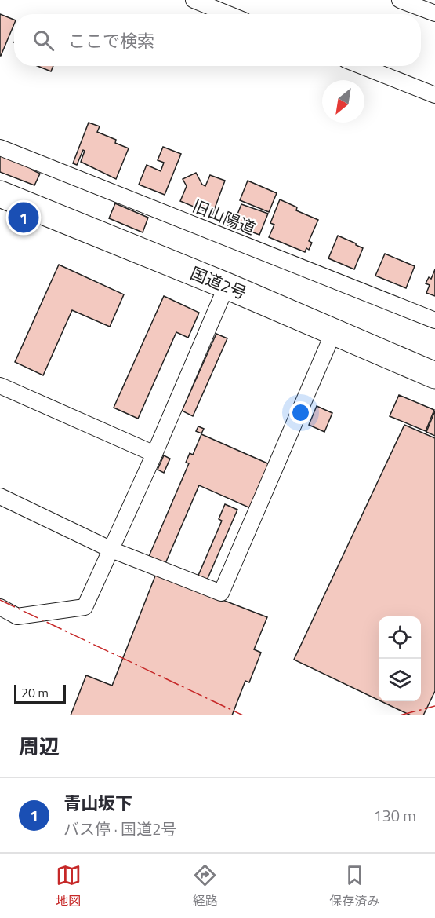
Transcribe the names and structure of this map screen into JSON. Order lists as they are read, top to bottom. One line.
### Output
{"streets":{"highway":["国道2号"],"street":["旧山陽道"]},"scale_bar":"20 m","north":"bottom left","page":{"search":"ここで検索","pins":"1","scale":"20 m","heading":"周辺","list":[{"mark":"1","name":"青山坂下","note":"バス停 · 国道2号","value":"130 m"}],"nav":["地図","経路","保存済み"]}}
